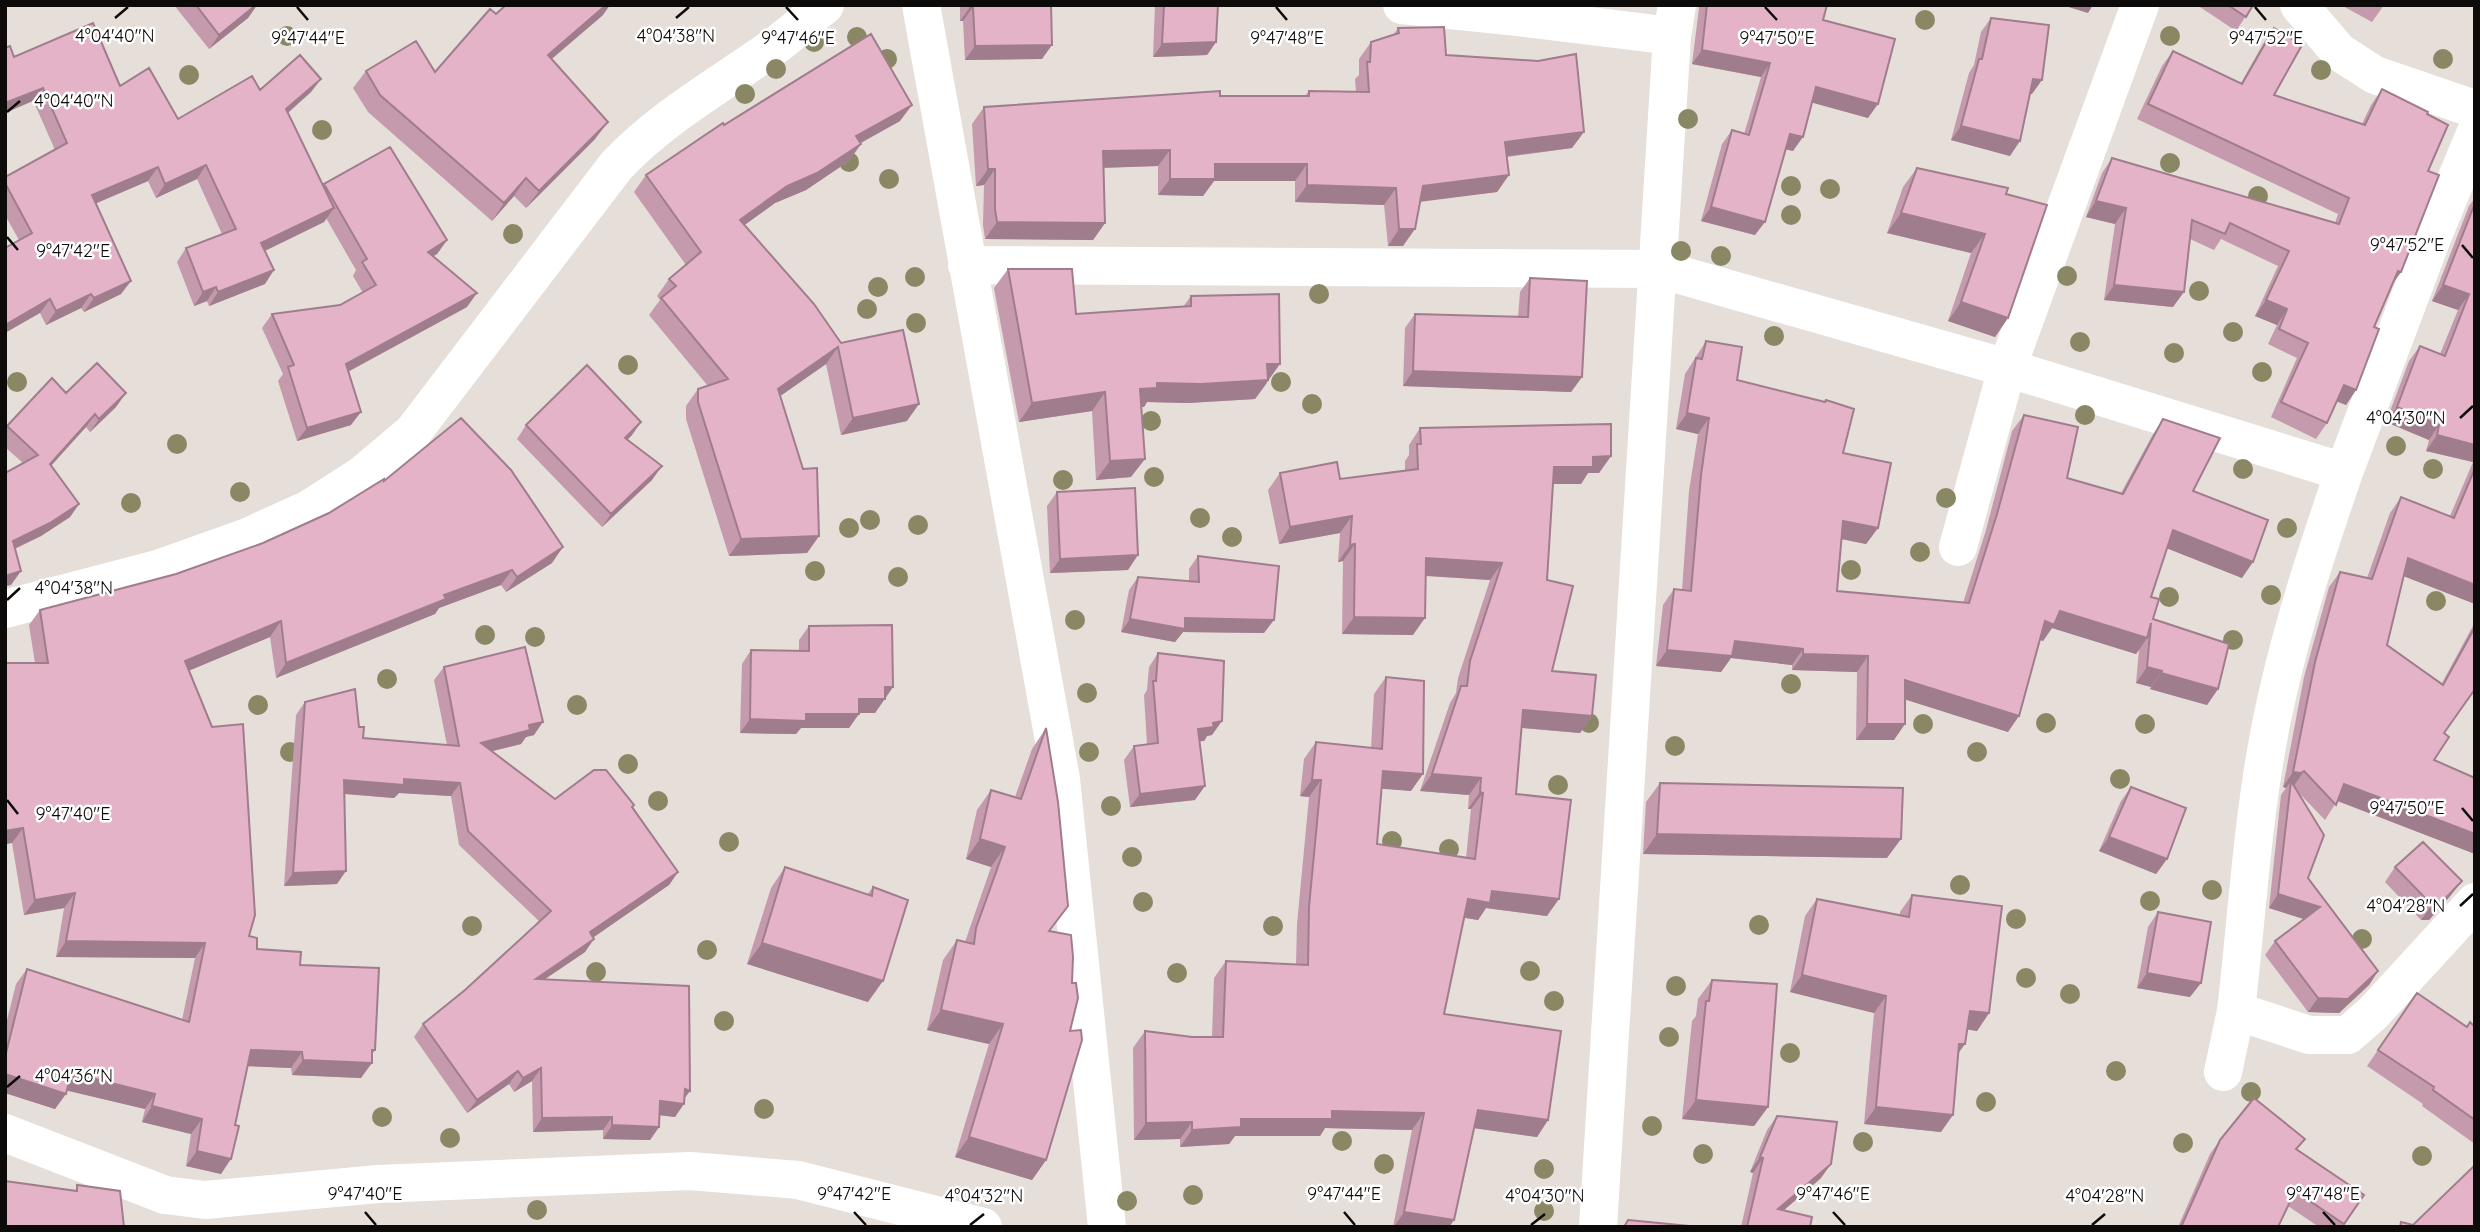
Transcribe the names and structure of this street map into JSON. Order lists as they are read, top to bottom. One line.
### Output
{"coordinates":["4°04'40\"N","4°04'38\"N","9°47'44\"E","9°47'46\"E","9°47'48\"E","9°47'50\"E","9°47'52\"E","9°47'42\"E","4°04'30\"N","9°47'40\"E","4°04'28\"N","4°04'36\"N","4°04'32\"N"]}
